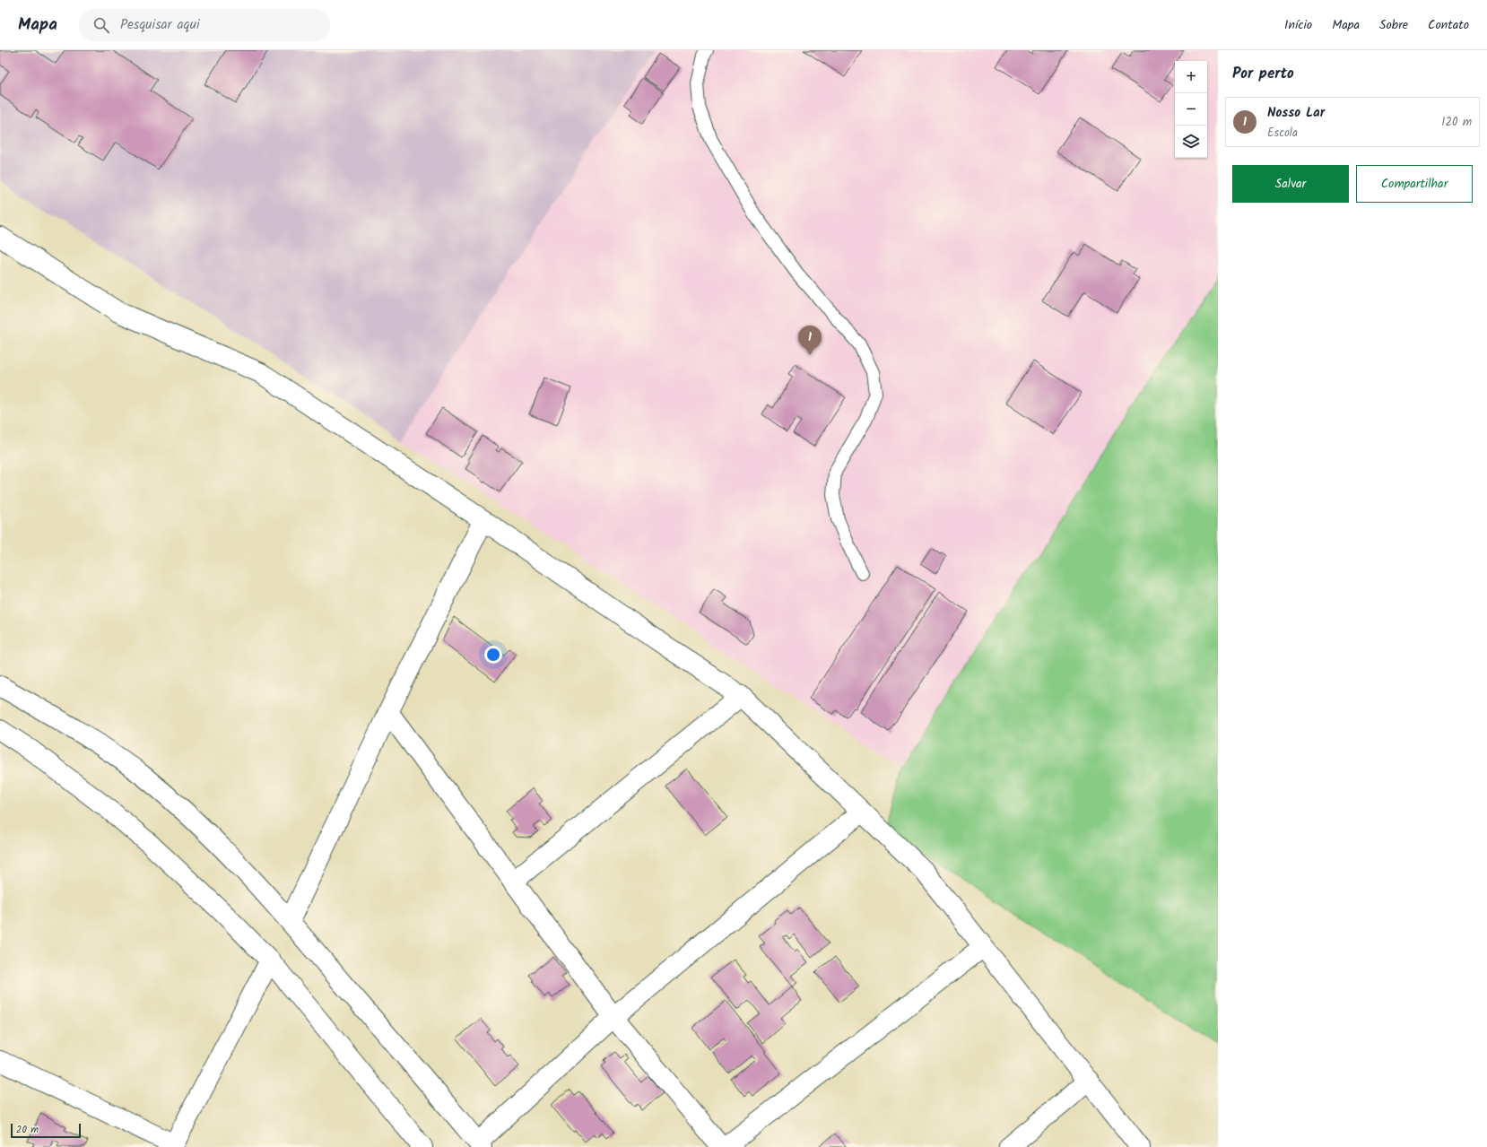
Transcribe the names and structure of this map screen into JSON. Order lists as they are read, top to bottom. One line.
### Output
{"scale_bar":"20 m","page":{"header":"Mapa","search":"Pesquisar aqui","nav":["Início","Mapa","Sobre","Contato"],"heading":"Por perto","map_buttons":["+","−"],"list":[{"mark":"1","name":"Nosso Lar","note":"Escola","value":"120 m"}],"buttons":["Salvar","Compartilhar"],"pins":"1","scale":"20 m"}}
